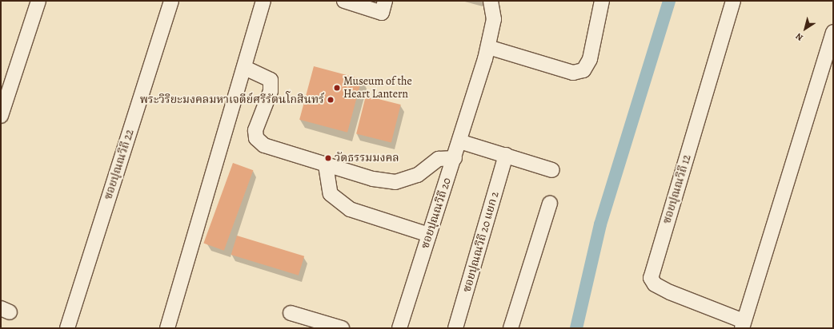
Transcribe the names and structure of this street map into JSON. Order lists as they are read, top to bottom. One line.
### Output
{"streets":{"street":["ซอยปุณณวิถี 22","ซอยปุณณวิถี 12","ซอยปุณณวิถี 20","ซอยปุณณวิถี 20 แยก 2"]},"places":["Museum of the Heart Lantern","พระวิริยะมงคลมหาเจดีย์ศรีรัตนโกสินทร์","วัดธรรมมงคล"],"north":"bottom left"}
